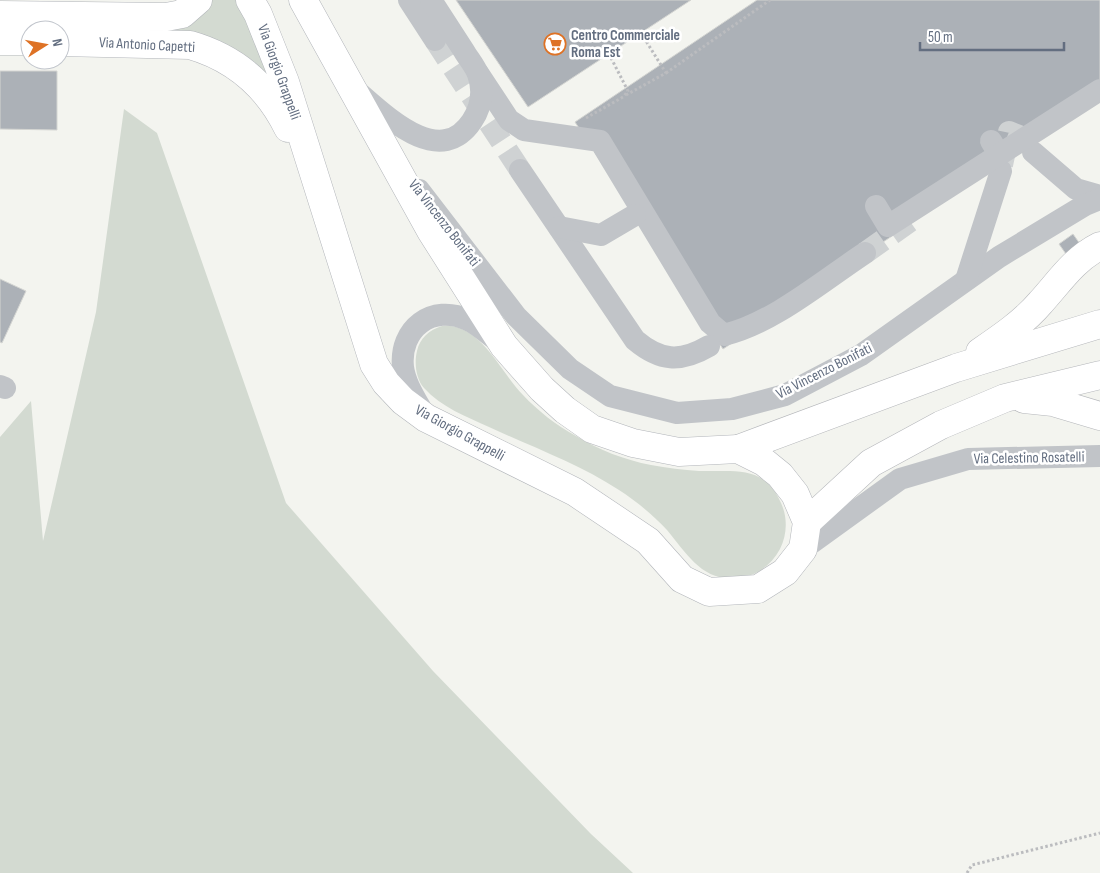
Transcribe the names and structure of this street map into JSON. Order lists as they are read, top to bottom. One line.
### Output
{"streets":{"main road":["Via Antonio Capetti","Via Giorgio Grappelli"],"street":["Via Vincenzo Bonifati","Via Celestino Rosatelli"]},"crossings":[["Via Antonio Capetti","Via Giorgio Grappelli"],["Via Giorgio Grappelli","Via Celestino Rosatelli"]],"places":{"supermarket":["Centro Commerciale Roma Est"]},"scale_bar":"50 m","north":"right"}
